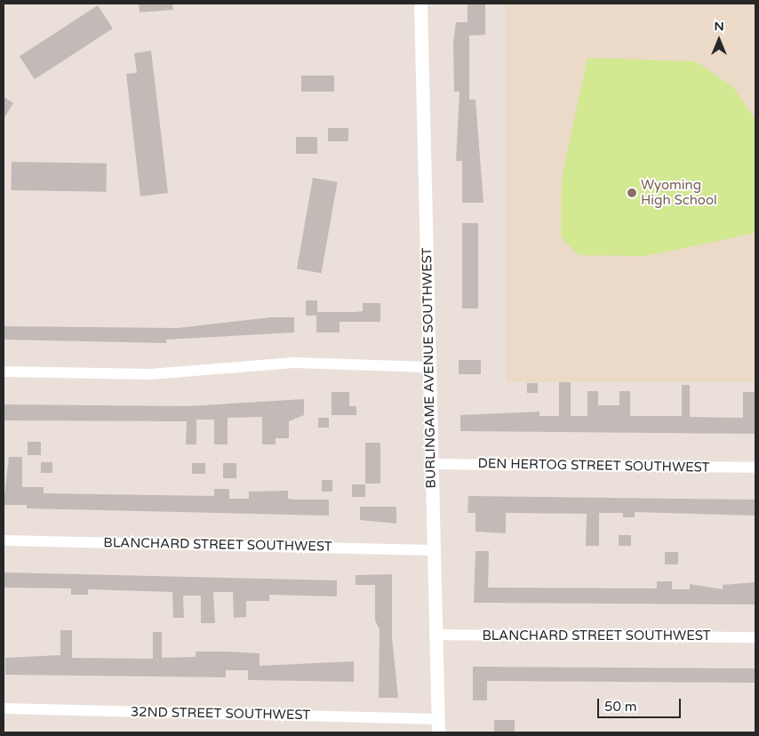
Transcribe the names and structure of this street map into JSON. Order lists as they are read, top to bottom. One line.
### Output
{"streets":{"street":["BURLINGAME AVENUE SOUTHWEST","DEN HERTOG STREET SOUTHWEST","BLANCHARD STREET SOUTHWEST","32ND STREET SOUTHWEST"]},"crossings":[["BURLINGAME AVENUE SOUTHWEST","DEN HERTOG STREET SOUTHWEST"],["BURLINGAME AVENUE SOUTHWEST","BLANCHARD STREET SOUTHWEST"],["BURLINGAME AVENUE SOUTHWEST","32ND STREET SOUTHWEST"]],"places":["Wyoming High School"],"scale_bar":"50 m","north":"top"}
